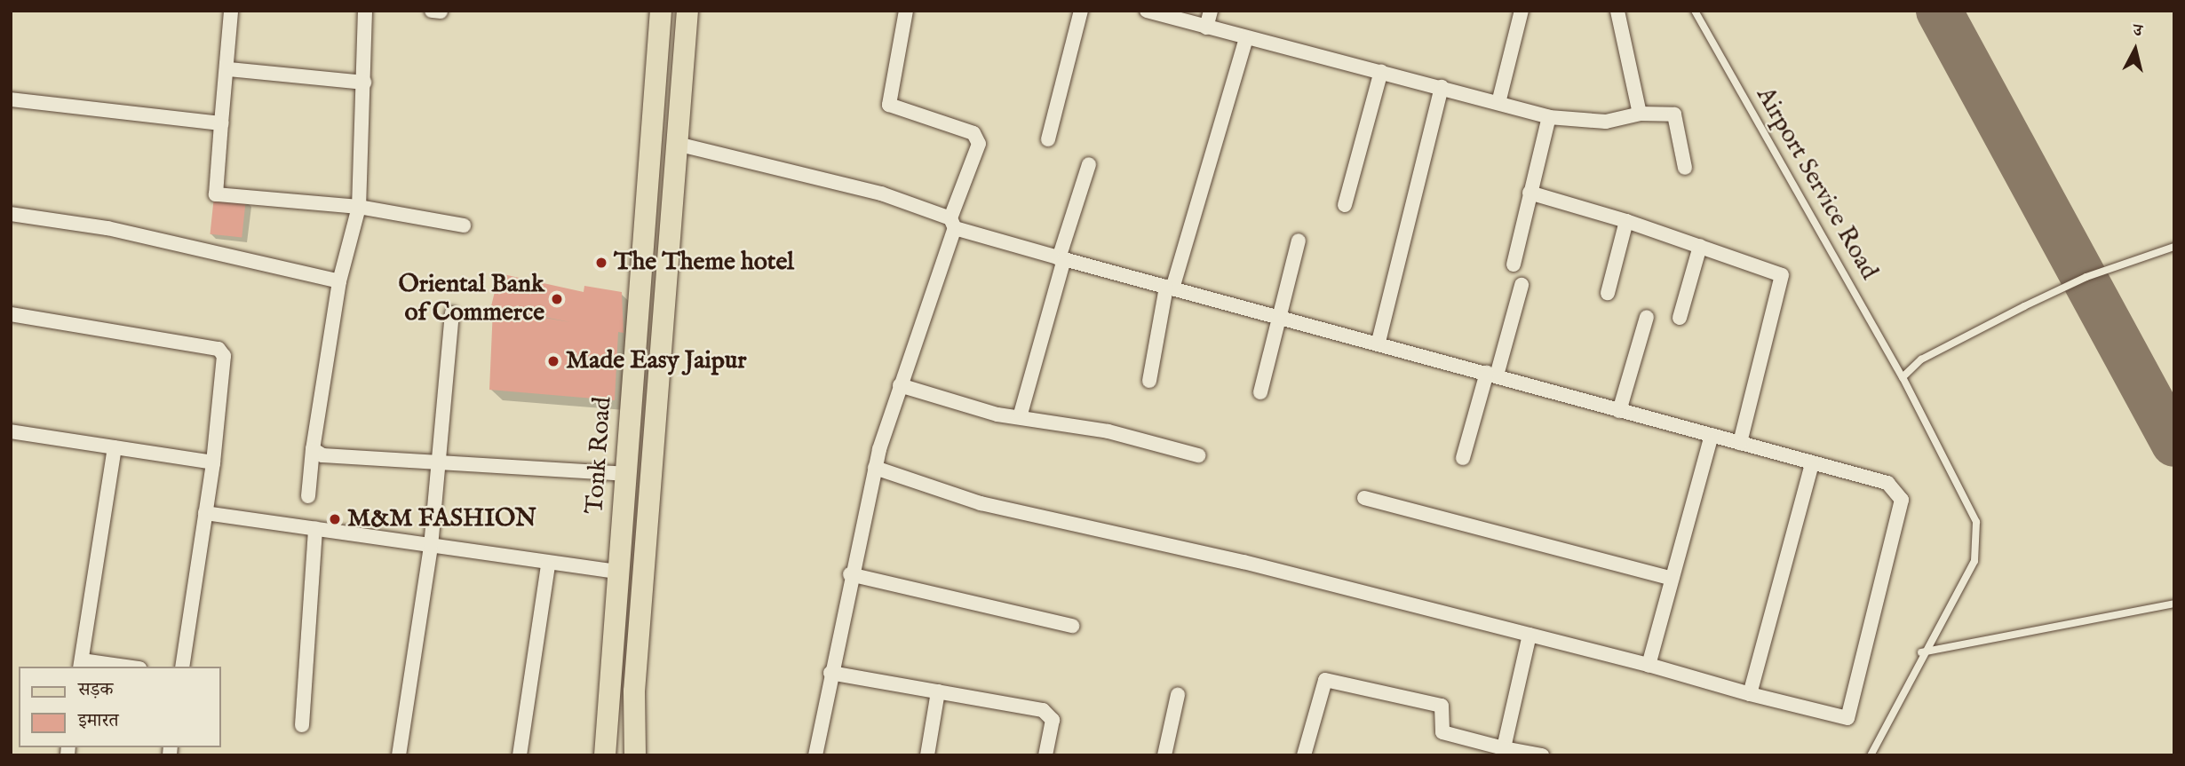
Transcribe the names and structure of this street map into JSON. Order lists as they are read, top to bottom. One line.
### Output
{"streets":{"main road":["Tonk Road"],"lane":["Airport Service Road"]},"places":["The Theme hotel","Oriental Bank of Commerce","Made Easy Jaipur","M&M FASHION"],"legend":["सड़क","इमारत"],"north":"top"}
